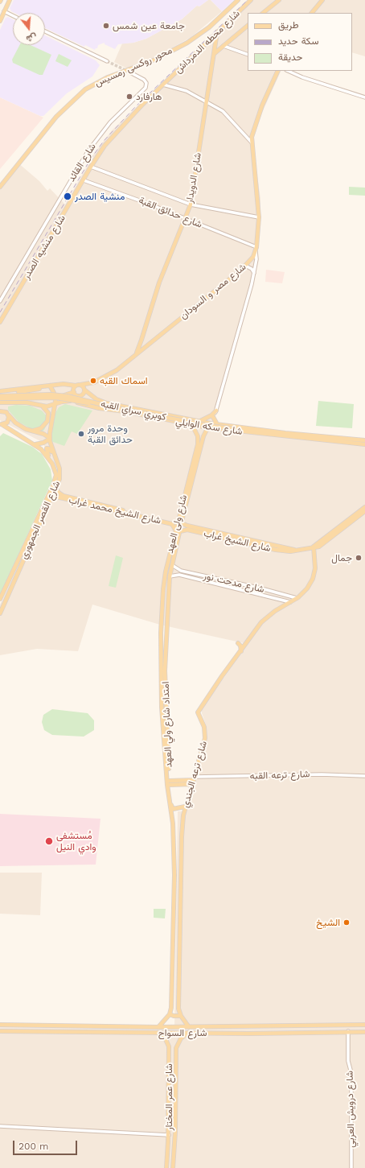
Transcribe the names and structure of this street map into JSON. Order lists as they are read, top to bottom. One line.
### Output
{"streets":{"main road":["شارع محطه الدمرداش","محور روكسى رمسيس","شارع الدويدار","شارع منشيه الصدر","شارع مصر و السودان","كوبري سراي القبه","شارع سكه الوايلي","شارع الشيخ محمد غراب","شارع القصر الجمهوري","شارع ولى العهد","شارع الشيخ غراب","امتداد شارع ولي العهد","شارع ترعه الجندي","شارع ترعه القبه","شارع السواح","شارع عمر المختار"],"street":["شارع القائد","شارع حدائق القبة","شارع مدحت نور","شارع درويش العربي"]},"crossings":[["شارع محطه الدمرداش","شارع الدويدار"],["شارع محطه الدمرداش","شارع منشيه الصدر"],["شارع الدويدار","شارع حدائق القبة"],["شارع الدويدار","شارع مصر و السودان"],["شارع حدائق القبة","شارع منشيه الصدر"],["شارع حدائق القبة","شارع مصر و السودان"],["شارع مصر و السودان","شارع سكه الوايلي"],["كوبري سراي القبه","شارع سكه الوايلي"],["شارع سكه الوايلي","شارع القصر الجمهوري"],["شارع سكه الوايلي","شارع ولى العهد"],["شارع الشيخ محمد غراب","شارع القصر الجمهوري"],["شارع الشيخ محمد غراب","شارع ولى العهد"],["شارع الشيخ محمد غراب","شارع الشيخ غراب"],["شارع ولى العهد","شارع الشيخ غراب"],["شارع ولى العهد","شارع مدحت نور"],["شارع ولى العهد","امتداد شارع ولي العهد"],["شارع الشيخ غراب","شارع ترعه الجندي"],["شارع مدحت نور","شارع ترعه الجندي"],["امتداد شارع ولي العهد","شارع ترعه الجندي"],["امتداد شارع ولي العهد","شارع ترعه القبه"],["شارع ترعه الجندي","شارع ترعه القبه"],["شارع ترعه الجندي","شارع السواح"],["شارع السواح","شارع درويش العربي"]],"places":["جامعة عين شمس","هارفارد","منشية الصدر","اسماك القبه","وحدة مرور حدائق القبة","جمال","مُستشفى وادي النيل","الشيخ"],"legend":["طريق","سكة حديد","حديقة"],"scale_bar":"200 m","north":"bottom"}
